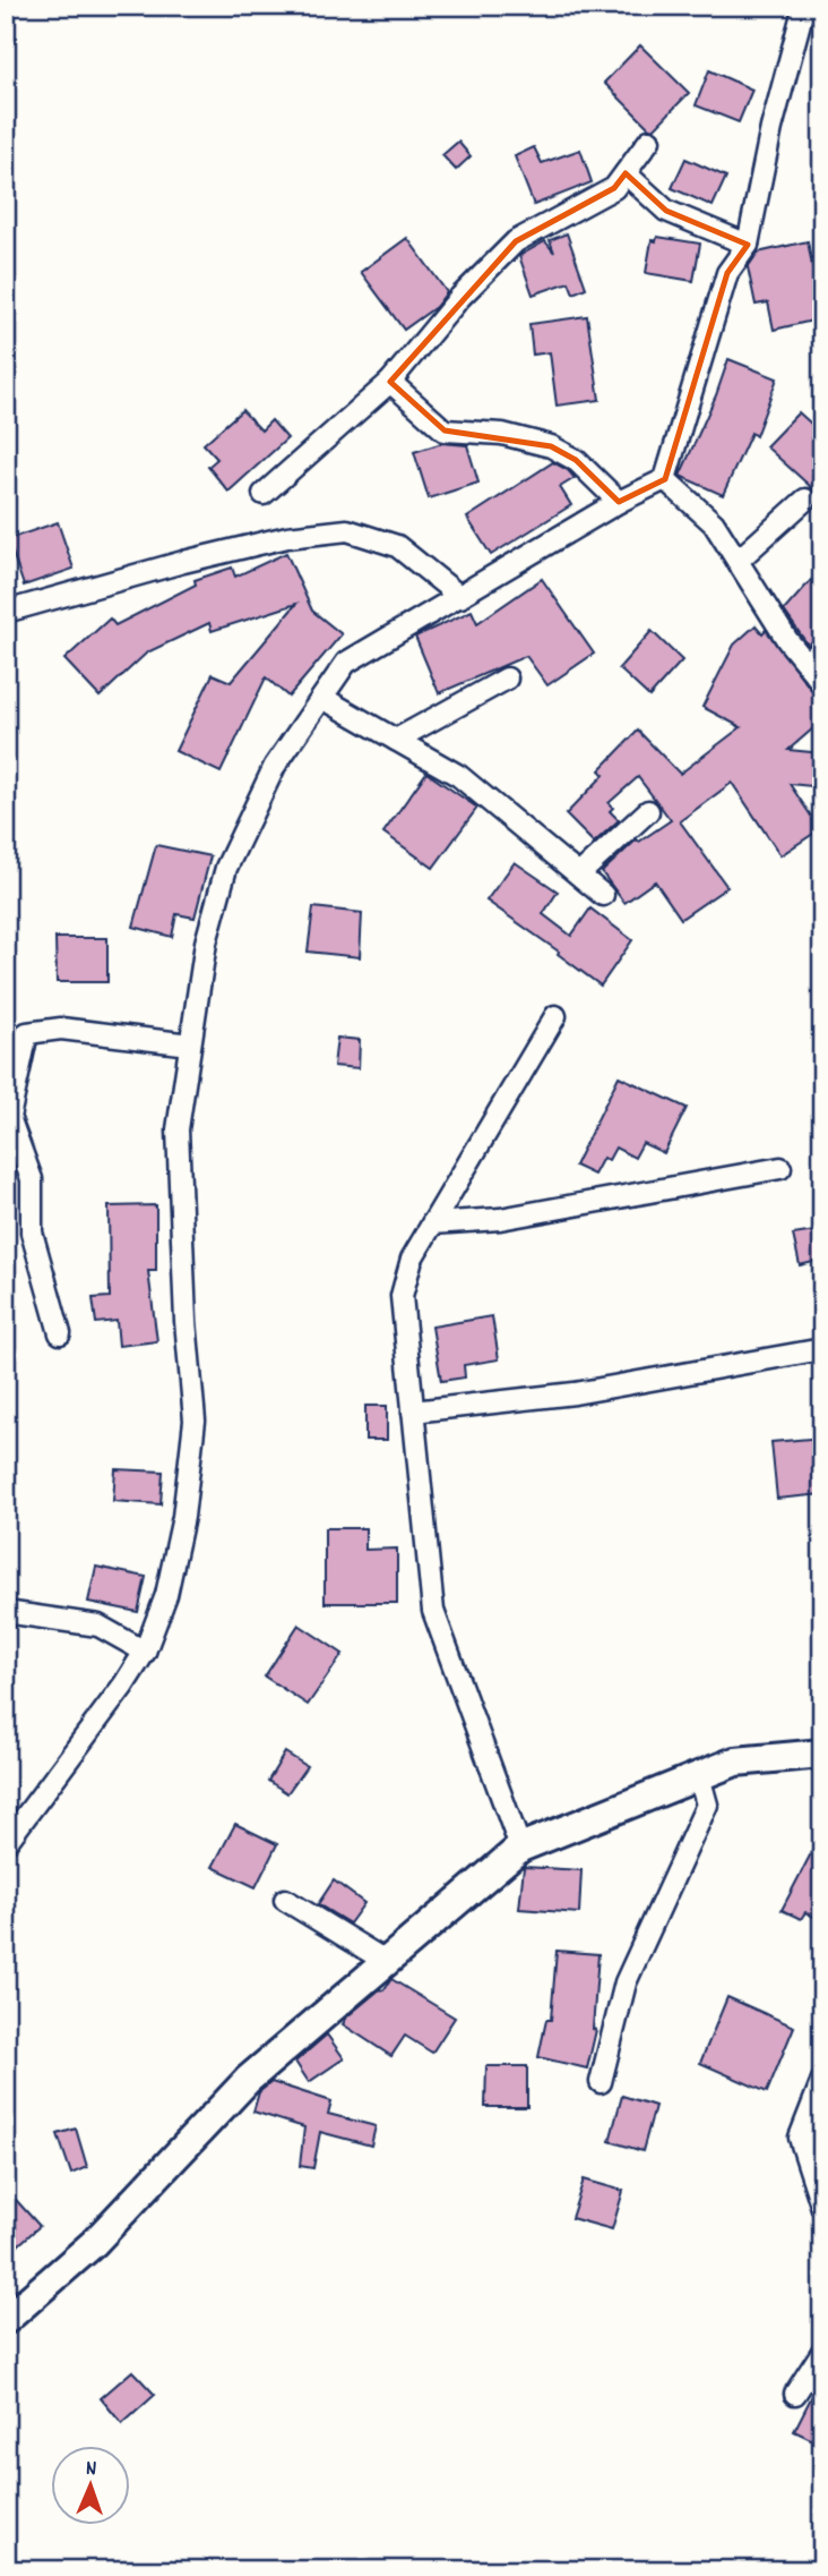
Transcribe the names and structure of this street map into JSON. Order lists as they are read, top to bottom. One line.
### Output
{"north":"top"}
